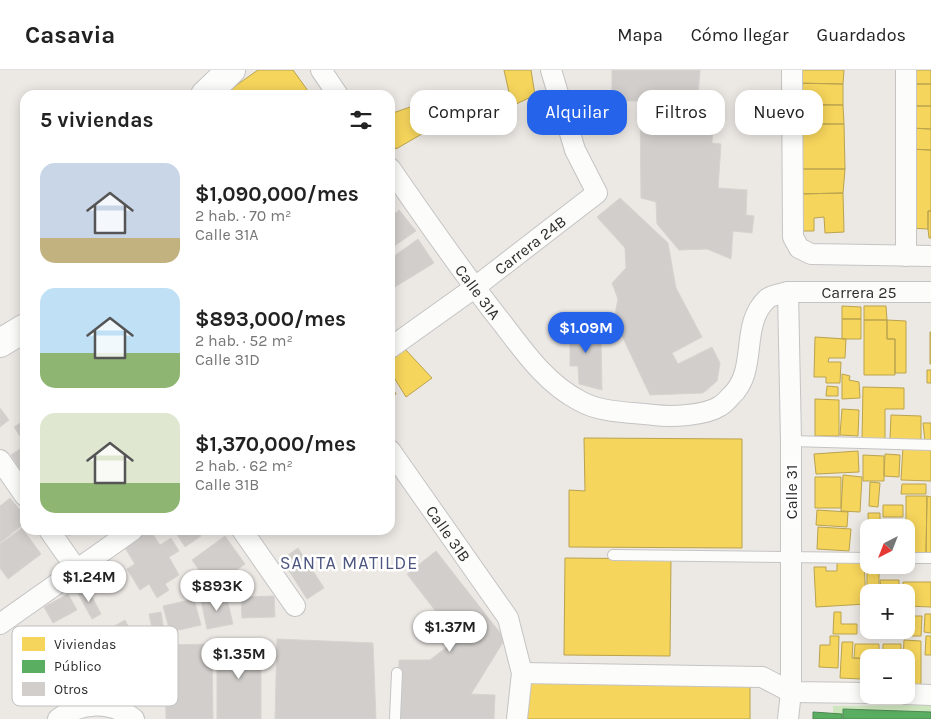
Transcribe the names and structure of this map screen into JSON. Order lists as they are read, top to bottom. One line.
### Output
{"streets":{"street":["Carrera 24B","Calle 31A","Carrera 25","Calle 31","Calle 31B"]},"crossings":[["Carrera 24B","Calle 31A"],["Calle 31A","Carrera 25"],["Calle 31A","Calle 31"],["Carrera 25","Calle 31"]],"districts":["SANTA MATILDE"],"legend":["Viviendas","Público","Otros"],"north":"bottom left","page":{"header":"Casavia","nav":["Mapa","Cómo llegar","Guardados"],"chip":["Comprar","Alquilar","Filtros","Nuevo"],"heading":"5 viviendas","list":[{"name":"$1,090,000/mes","note":"2 hab. · 70 m² · Calle 31A"},{"name":"$893,000/mes","note":"2 hab. · 52 m² · Calle 31D"},{"name":"$1,370,000/mes","note":"2 hab. · 62 m² · Calle 31B"}],"price":["$1.09M","$1.24M","$893K","$1.37M","$1.35M"],"map_buttons":["+","−"]}}
